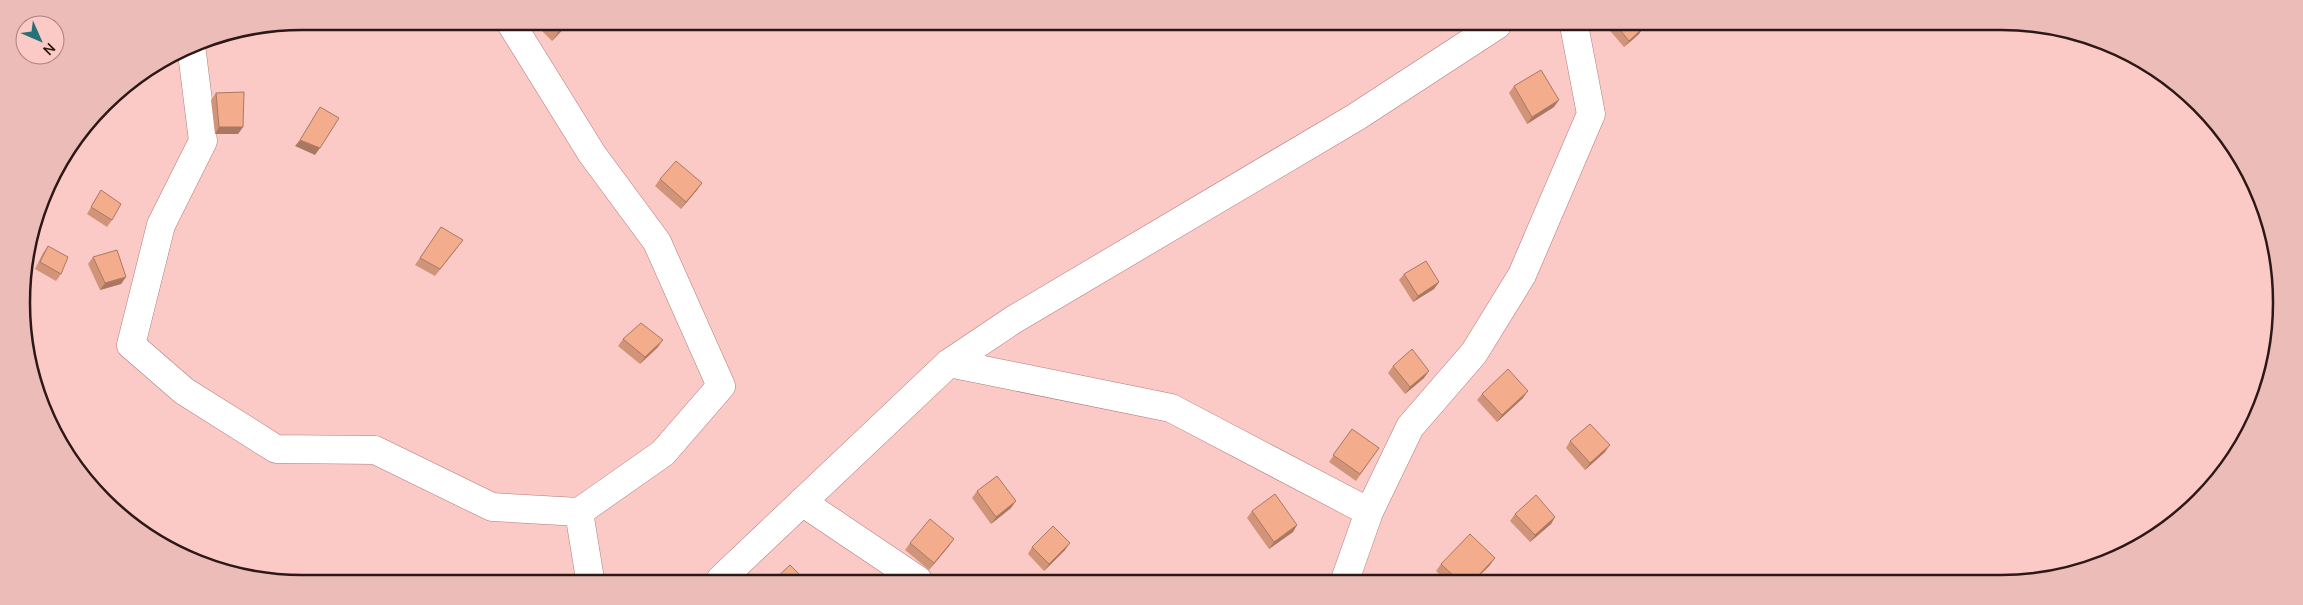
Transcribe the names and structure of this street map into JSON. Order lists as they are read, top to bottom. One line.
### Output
{"north":"bottom right"}
